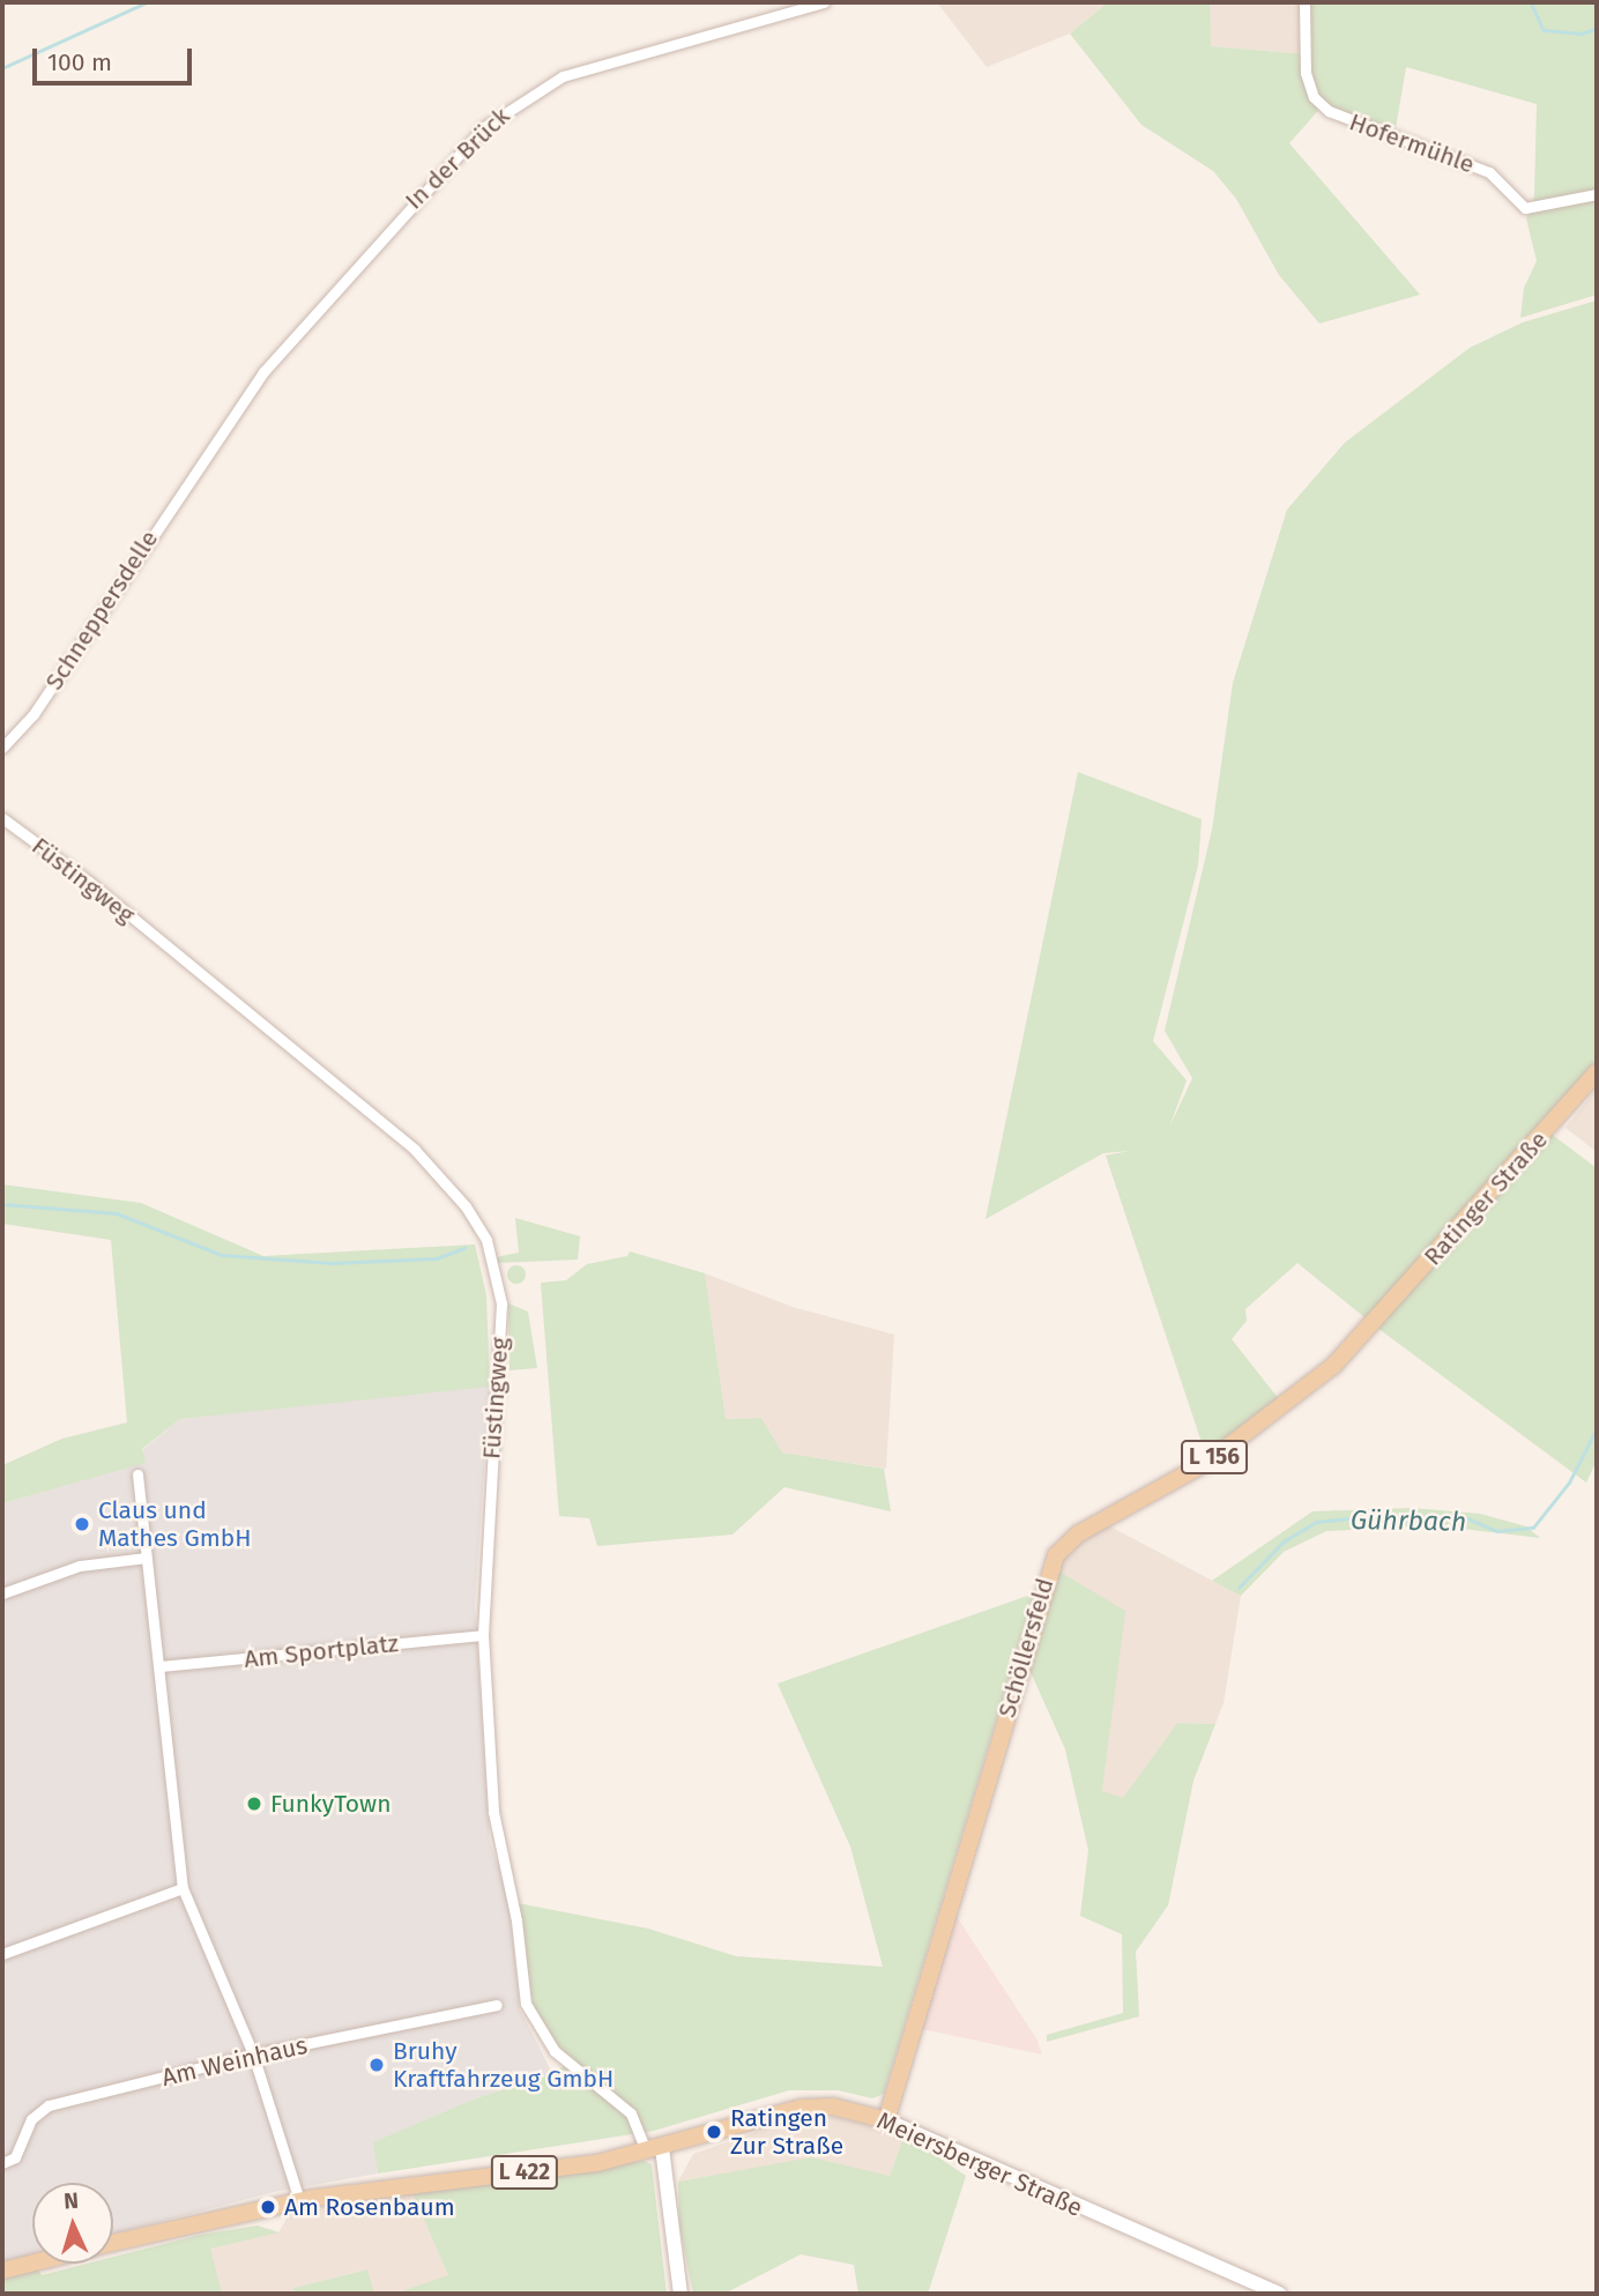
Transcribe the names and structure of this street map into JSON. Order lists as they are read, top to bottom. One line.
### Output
{"streets":{"main road":["Ratinger Straße","L 156","Schöllersfeld","Meiersberger Straße","L 422"],"street":["Hofermühle","In der Brück","Schneppersdelle","Füstingweg","Am Sportplatz","Am Weinhaus"]},"crossings":[["In der Brück","Schneppersdelle"],["Füstingweg","Am Sportplatz"],["Füstingweg","Meiersberger Straße"],["Ratinger Straße","Schöllersfeld"],["Schöllersfeld","Meiersberger Straße"]],"water":["Gührbach"],"places":["Claus und Mathes GmbH","FunkyTown","Bruhy Kraftfahrzeug GmbH","Ratingen Zur Straße","Am Rosenbaum"],"scale_bar":"100 m","north":"top"}
